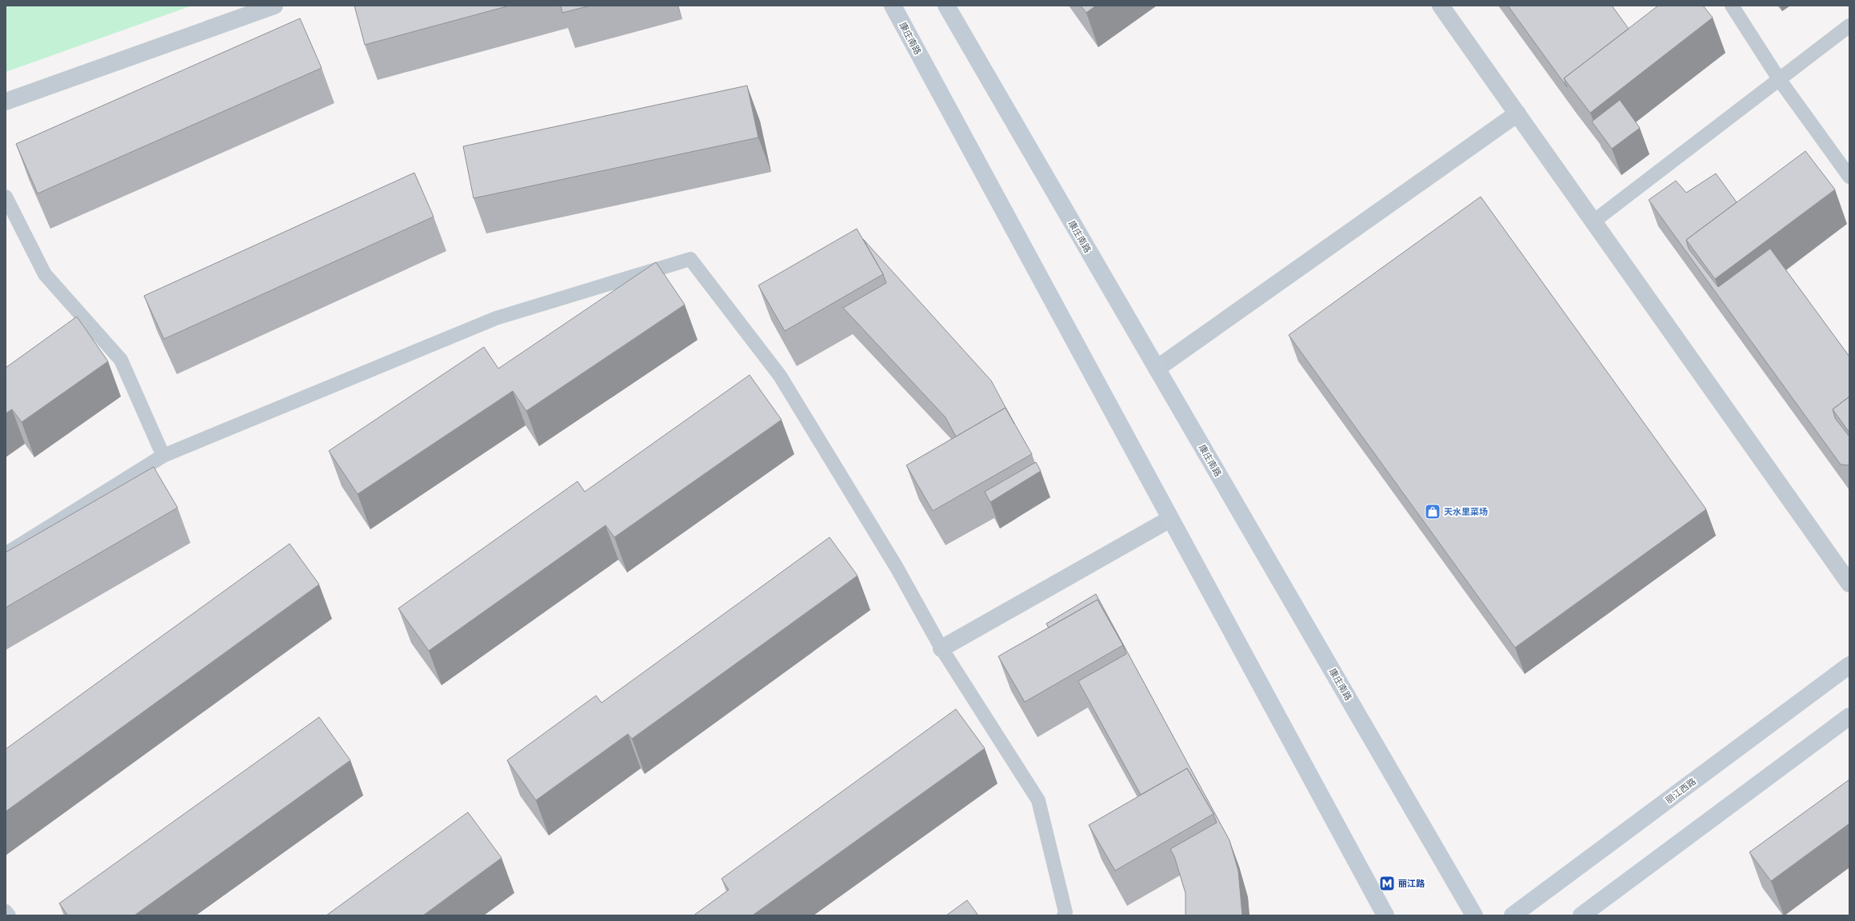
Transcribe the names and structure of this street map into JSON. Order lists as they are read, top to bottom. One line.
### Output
{"streets":{"main road":["康庄南路","丽江西路"]},"places":{"shop":["天水里菜场"],"metro station":["丽江路"]}}
